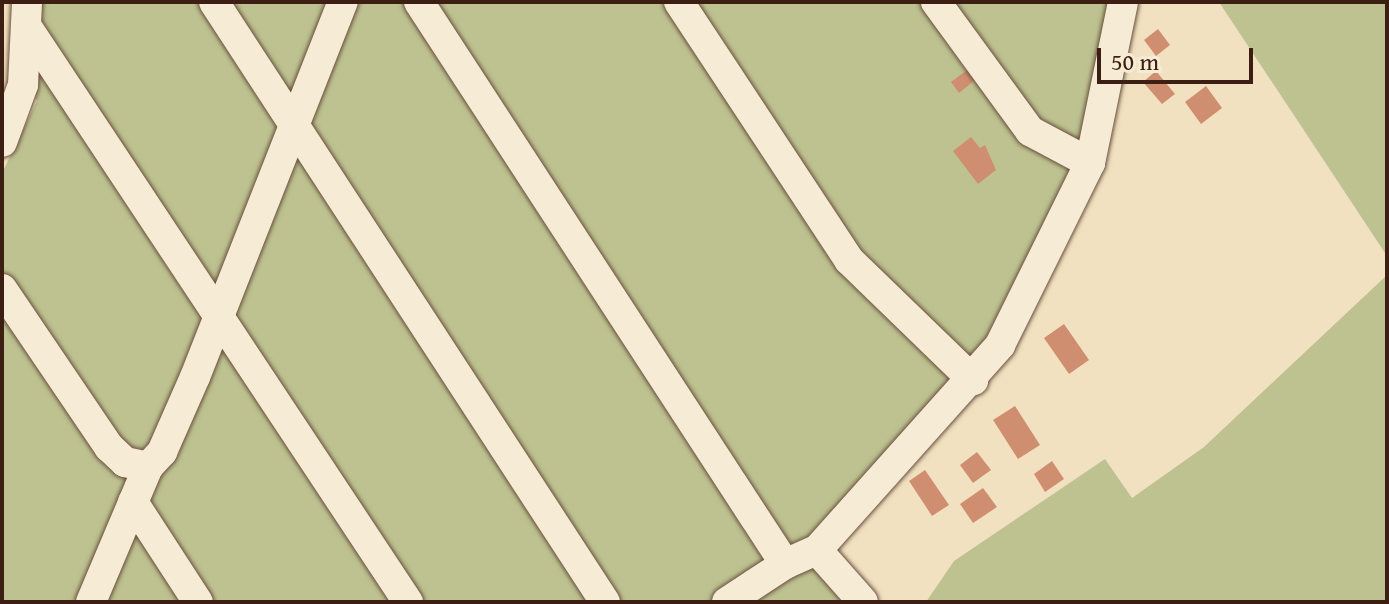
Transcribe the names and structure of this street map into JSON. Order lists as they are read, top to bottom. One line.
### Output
{"scale_bar":"50 m"}
